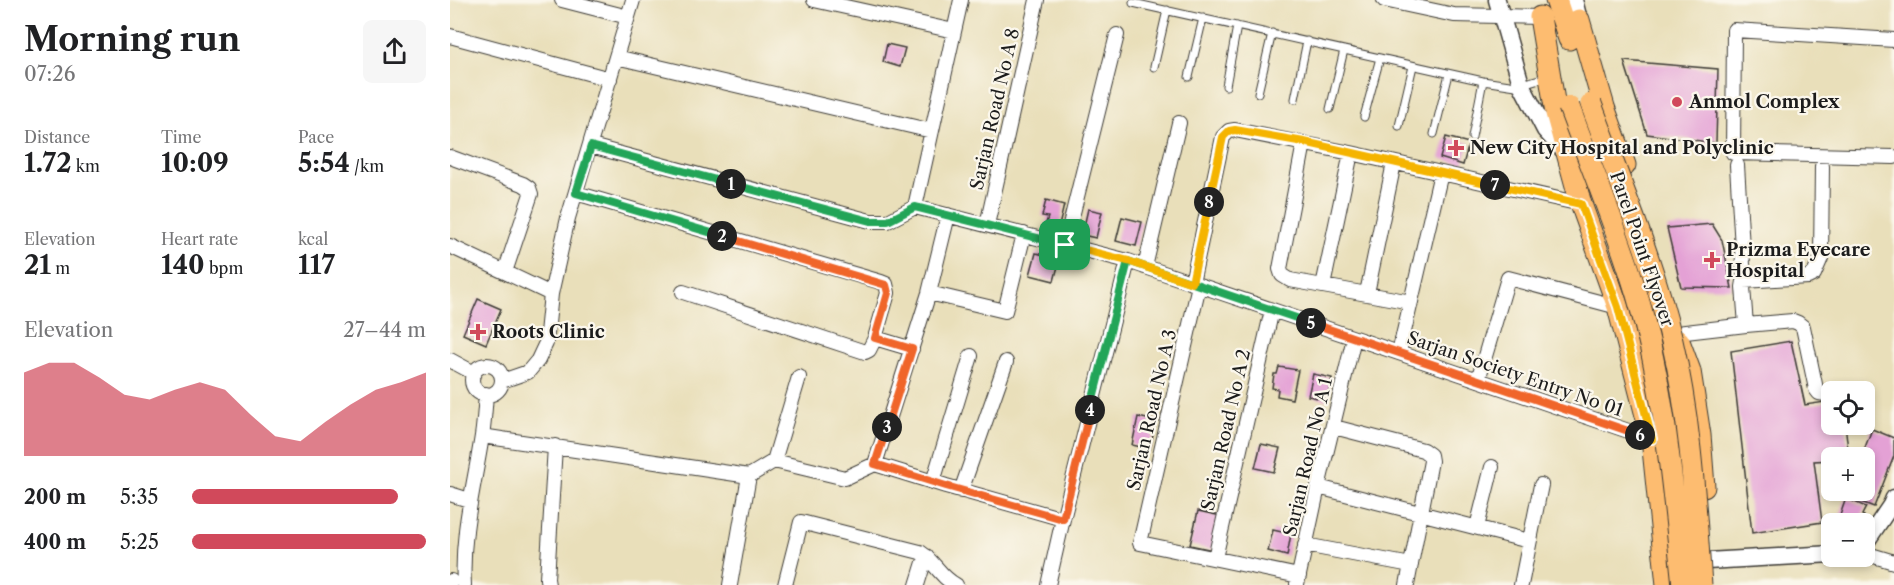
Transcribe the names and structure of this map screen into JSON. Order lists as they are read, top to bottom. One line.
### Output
{"streets":{"main road":["Parel Point Flyover"],"street":["Sarjan Road No A 8","Sarjan Society Entry No 01","Sarjan Road No A 3","Sarjan Road No A 2","Sarjan Road No A 1"]},"crossings":[["Sarjan Road No A 8","Sarjan Society Entry No 01"],["Sarjan Society Entry No 01","Sarjan Road No A 3"],["Sarjan Society Entry No 01","Sarjan Road No A 2"],["Sarjan Society Entry No 01","Sarjan Road No A 1"],["Sarjan Road No A 3","Sarjan Road No A 2"]],"places":{"other":["Anmol Complex"],"health":["New City Hospital and Polyclinic","Prizma Eyecare Hospital","Roots Clinic"]},"page":{"heading":["Morning run","07:26"],"stats":[["Distance","1.72 km"],["Time","10:09"],["Pace","5:54 /km"],["Elevation","21 m"],["Heart rate","140 bpm"],["kcal","117"]],"pins":["1","7","8","2","5","4","3","6"],"chart":["Elevation","27–44 m"],"map_buttons":["+","−"],"list":[{"name":"200 m","note":"5:35"},{"name":"400 m","note":"5:25"}]}}
